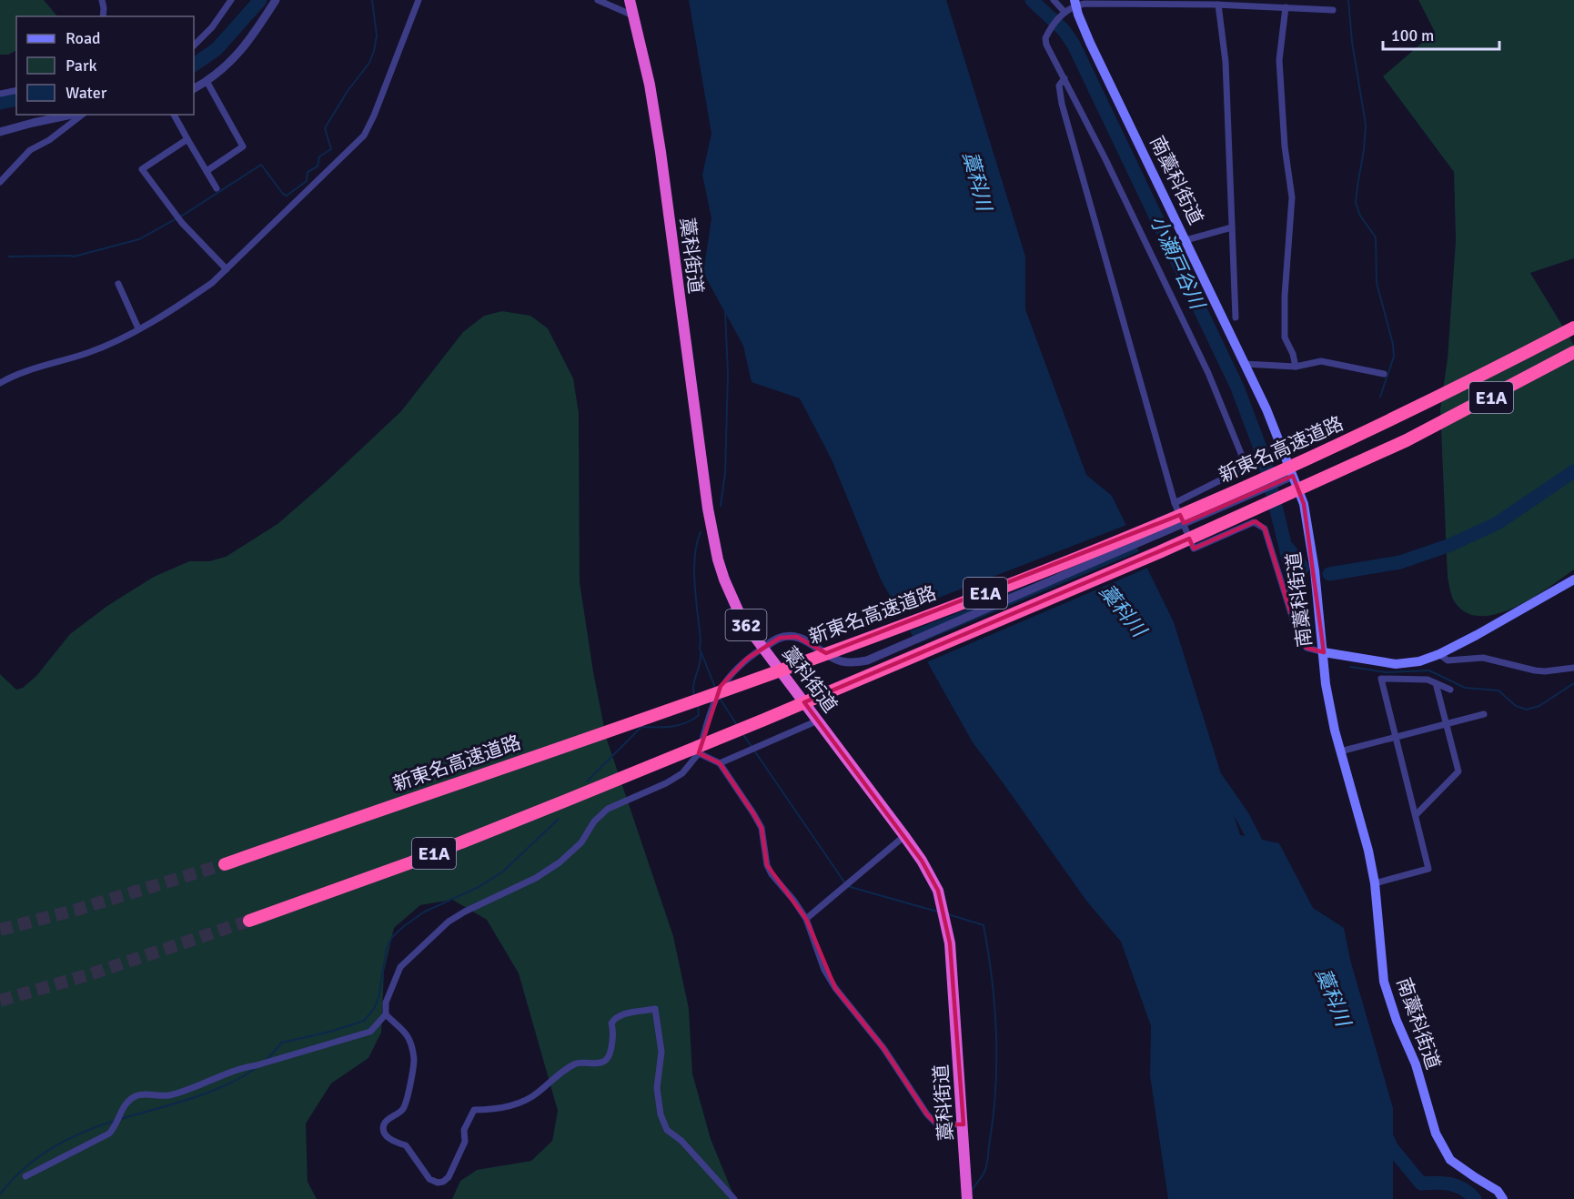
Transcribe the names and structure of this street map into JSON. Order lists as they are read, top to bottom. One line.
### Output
{"streets":{"highway":["藁科街道","E1A","新東名高速道路","362"],"main road":["南藁科街道"]},"water":["藁科川","小瀬戸谷川"],"legend":["Road","Park","Water"],"scale_bar":"100 m"}
